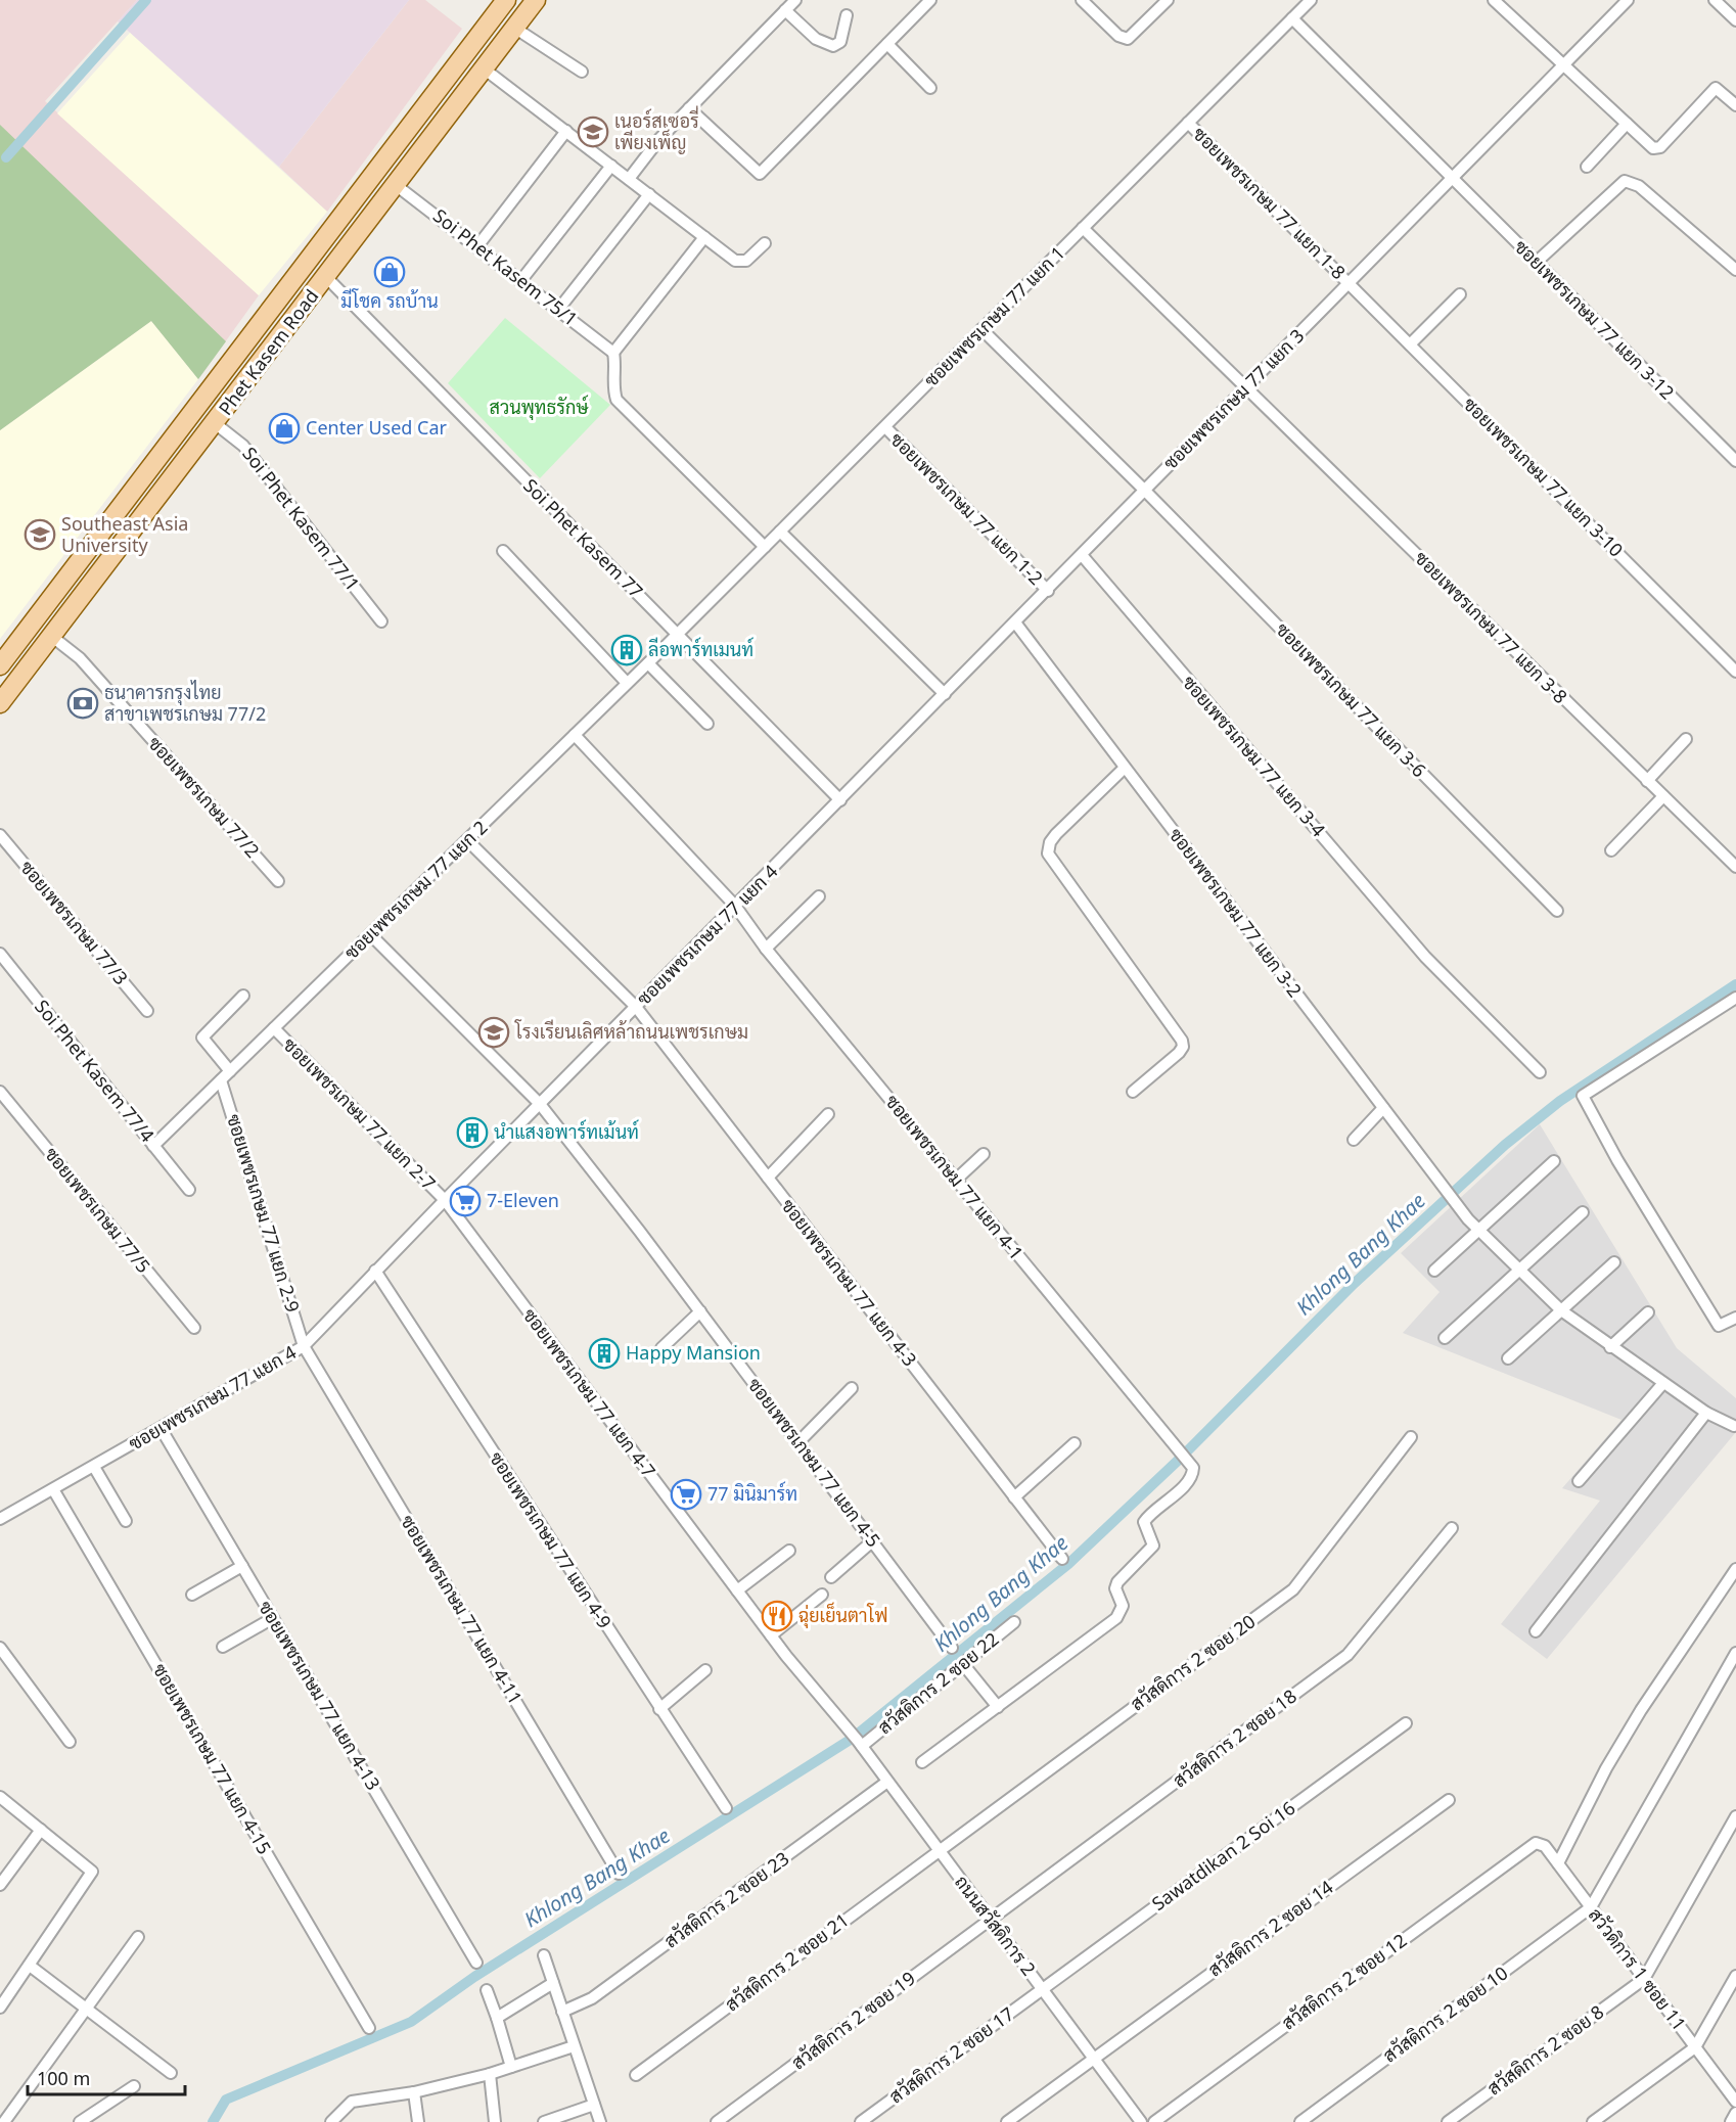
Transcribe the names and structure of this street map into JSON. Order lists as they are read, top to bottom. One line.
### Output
{"streets":{"main road":["Phet Kasem Road"],"street":["ซอยเพชรเกษม 77 แยก 1-8","Soi Phet Kasem 75/1","ซอยเพชรเกษม 77 แยก 1","ซอยเพชรเกษม 77 แยก 3-12","ซอยเพชรเกษม 77 แยก 3","ซอยเพชรเกษม 77 แยก 3-10","ซอยเพชรเกษม 77 แยก 1-2","Soi Phet Kasem 77/1","Soi Phet Kasem 77","ซอยเพชรเกษม 77 แยก 3-8","ซอยเพชรเกษม 77 แยก 3-6","ซอยเพชรเกษม 77 แยก 3-4","ซอยเพชรเกษม 77/2","ซอยเพชรเกษม 77 แยก 2","ซอยเพชรเกษม 77 แยก 3-2","ซอยเพชรเกษม 77/3","ซอยเพชรเกษม 77 แยก 4","Soi Phet Kasem 77/4","ซอยเพชรเกษม 77 แยก 2-7","ซอยเพชรเกษม 77 แยก 4-1","ซอยเพชรเกษม 77/5","ซอยเพชรเกษม 77 แยก 2-9","ซอยเพชรเกษม 77 แยก 4-3","ซอยเพชรเกษม 77 แยก 4-7","ซอยเพชรเกษม 77 แยก 4-5","ซอยเพชรเกษม 77 แยก 4-9","ซอยเพชรเกษม 77 แยก 4-11","สวัสดิการ 2 ซอย 20","สวัสดิการ 2 ซอย 22","ซอยเพชรเกษม 77 แยก 4-13","สวัสดิการ 2 ซอย 18","ซอยเพชรเกษม 77 แยก 4-15","Sawatdikan 2 Soi 16","สวัสดิการ 2 ซอย 23","ถนนสวัสดิการ 2","สวัสดิการ 2 ซอย 14","สวัสดิการ 2 ซอย 21","สวัวดิการ 1 ซอย 11","สวัสดิการ 2 ซอย 12","สวัสดิการ 2 ซอย 10","สวัสดิการ 2 ซอย 19","สวัสดิการ 2 ซอย 8","สวัสดิการ 2 ซอย 17"]},"crossings":[["ซอยเพชรเกษม 77 แยก 1-8","ซอยเพชรเกษม 77 แยก 1"],["ซอยเพชรเกษม 77 แยก 1-8","ซอยเพชรเกษม 77 แยก 3"],["ซอยเพชรเกษม 77 แยก 1-8","ซอยเพชรเกษม 77 แยก 3-10"],["Soi Phet Kasem 75/1","Phet Kasem Road"],["ซอยเพชรเกษม 77 แยก 1","ซอยเพชรเกษม 77 แยก 3-12"],["ซอยเพชรเกษม 77 แยก 1","ซอยเพชรเกษม 77 แยก 1-2"],["ซอยเพชรเกษม 77 แยก 1","Soi Phet Kasem 77"],["ซอยเพชรเกษม 77 แยก 1","ซอยเพชรเกษม 77 แยก 3-8"],["ซอยเพชรเกษม 77 แยก 1","ซอยเพชรเกษม 77 แยก 3-6"],["ซอยเพชรเกษม 77 แยก 1","ซอยเพชรเกษม 77 แยก 2"],["ซอยเพชรเกษม 77 แยก 3-12","ซอยเพชรเกษม 77 แยก 3"],["Phet Kasem Road","Soi Phet Kasem 77/1"],["Phet Kasem Road","Soi Phet Kasem 77"],["Phet Kasem Road","ซอยเพชรเกษม 77/2"],["ซอยเพชรเกษม 77 แยก 3","ซอยเพชรเกษม 77 แยก 3-10"],["ซอยเพชรเกษม 77 แยก 3","ซอยเพชรเกษม 77 แยก 1-2"],["ซอยเพชรเกษม 77 แยก 3","Soi Phet Kasem 77"],["ซอยเพชรเกษม 77 แยก 3","ซอยเพชรเกษม 77 แยก 3-8"],["ซอยเพชรเกษม 77 แยก 3","ซอยเพชรเกษม 77 แยก 3-6"],["ซอยเพชรเกษม 77 แยก 3","ซอยเพชรเกษม 77 แยก 3-4"],["ซอยเพชรเกษม 77 แยก 3","ซอยเพชรเกษม 77 แยก 3-2"],["ซอยเพชรเกษม 77 แยก 3","ซอยเพชรเกษม 77 แยก 4"],["Soi Phet Kasem 77","ซอยเพชรเกษม 77 แยก 2"],["Soi Phet Kasem 77","ซอยเพชรเกษม 77 แยก 4"],["ซอยเพชรเกษม 77 แยก 2","Soi Phet Kasem 77/4"],["ซอยเพชรเกษม 77 แยก 2","ซอยเพชรเกษม 77 แยก 2-7"],["ซอยเพชรเกษม 77 แยก 2","ซอยเพชรเกษม 77 แยก 4-1"],["ซอยเพชรเกษม 77 แยก 2","ซอยเพชรเกษม 77 แยก 2-9"],["ซอยเพชรเกษม 77 แยก 2","ซอยเพชรเกษม 77 แยก 4-3"],["ซอยเพชรเกษม 77 แยก 2","ซอยเพชรเกษม 77 แยก 4-5"],["ซอยเพชรเกษม 77 แยก 4","ซอยเพชรเกษม 77 แยก 2-7"],["ซอยเพชรเกษม 77 แยก 4","ซอยเพชรเกษม 77 แยก 4-1"],["ซอยเพชรเกษม 77 แยก 4","ซอยเพชรเกษม 77 แยก 2-9"],["ซอยเพชรเกษม 77 แยก 4","ซอยเพชรเกษม 77 แยก 4-3"],["ซอยเพชรเกษม 77 แยก 4","ซอยเพชรเกษม 77 แยก 4-7"],["ซอยเพชรเกษม 77 แยก 4","ซอยเพชรเกษม 77 แยก 4-5"],["ซอยเพชรเกษม 77 แยก 4","ซอยเพชรเกษม 77 แยก 4-9"],["ซอยเพชรเกษม 77 แยก 4","ซอยเพชรเกษม 77 แยก 4-11"],["ซอยเพชรเกษม 77 แยก 4","ซอยเพชรเกษม 77 แยก 4-13"],["ซอยเพชรเกษม 77 แยก 4","ซอยเพชรเกษม 77 แยก 4-15"],["ซอยเพชรเกษม 77 แยก 2-7","ซอยเพชรเกษม 77 แยก 4-7"],["ซอยเพชรเกษม 77 แยก 2-9","ซอยเพชรเกษม 77 แยก 4-11"],["ซอยเพชรเกษม 77 แยก 4-7","ถนนสวัสดิการ 2"],["สวัสดิการ 2 ซอย 20","ถนนสวัสดิการ 2"],["สวัสดิการ 2 ซอย 20","สวัสดิการ 2 ซอย 21"],["สวัสดิการ 2 ซอย 22","ถนนสวัสดิการ 2"],["สวัสดิการ 2 ซอย 18","ถนนสวัสดิการ 2"],["สวัสดิการ 2 ซอย 18","สวัสดิการ 2 ซอย 19"],["Sawatdikan 2 Soi 16","ถนนสวัสดิการ 2"],["Sawatdikan 2 Soi 16","สวัสดิการ 2 ซอย 17"],["สวัสดิการ 2 ซอย 23","ถนนสวัสดิการ 2"],["ถนนสวัสดิการ 2","สวัสดิการ 2 ซอย 14"],["ถนนสวัสดิการ 2","สวัสดิการ 2 ซอย 21"],["ถนนสวัสดิการ 2","สวัสดิการ 2 ซอย 19"],["ถนนสวัสดิการ 2","สวัสดิการ 2 ซอย 17"],["สวัวดิการ 1 ซอย 11","สวัสดิการ 2 ซอย 12"],["สวัวดิการ 1 ซอย 11","สวัสดิการ 2 ซอย 10"],["สวัวดิการ 1 ซอย 11","สวัสดิการ 2 ซอย 8"]],"water":["Khlong Bang Khae"],"parks":["สวนพุทธรักษ์"],"places":{"school or university":["เนอร์สเซอรี่ เพียงเพ็ญ","Southeast Asia University","โรงเรียนเลิศหล้าถนนเพชรเกษม"],"shop":["มีโชค รถบ้าน","Center Used Car"],"building":["ลีอพาร์ทเมนท์","นำแสงอพาร์ทเม้นท์","Happy Mansion"],"bank":["ธนาคารกรุงไทย สาขาเพชรเกษม 77/2"],"supermarket":["7-Eleven","77 มินิมาร์ท"],"restaurant":["ฉุ่ยเย็นตาโฟ"]},"scale_bar":"100 m"}
